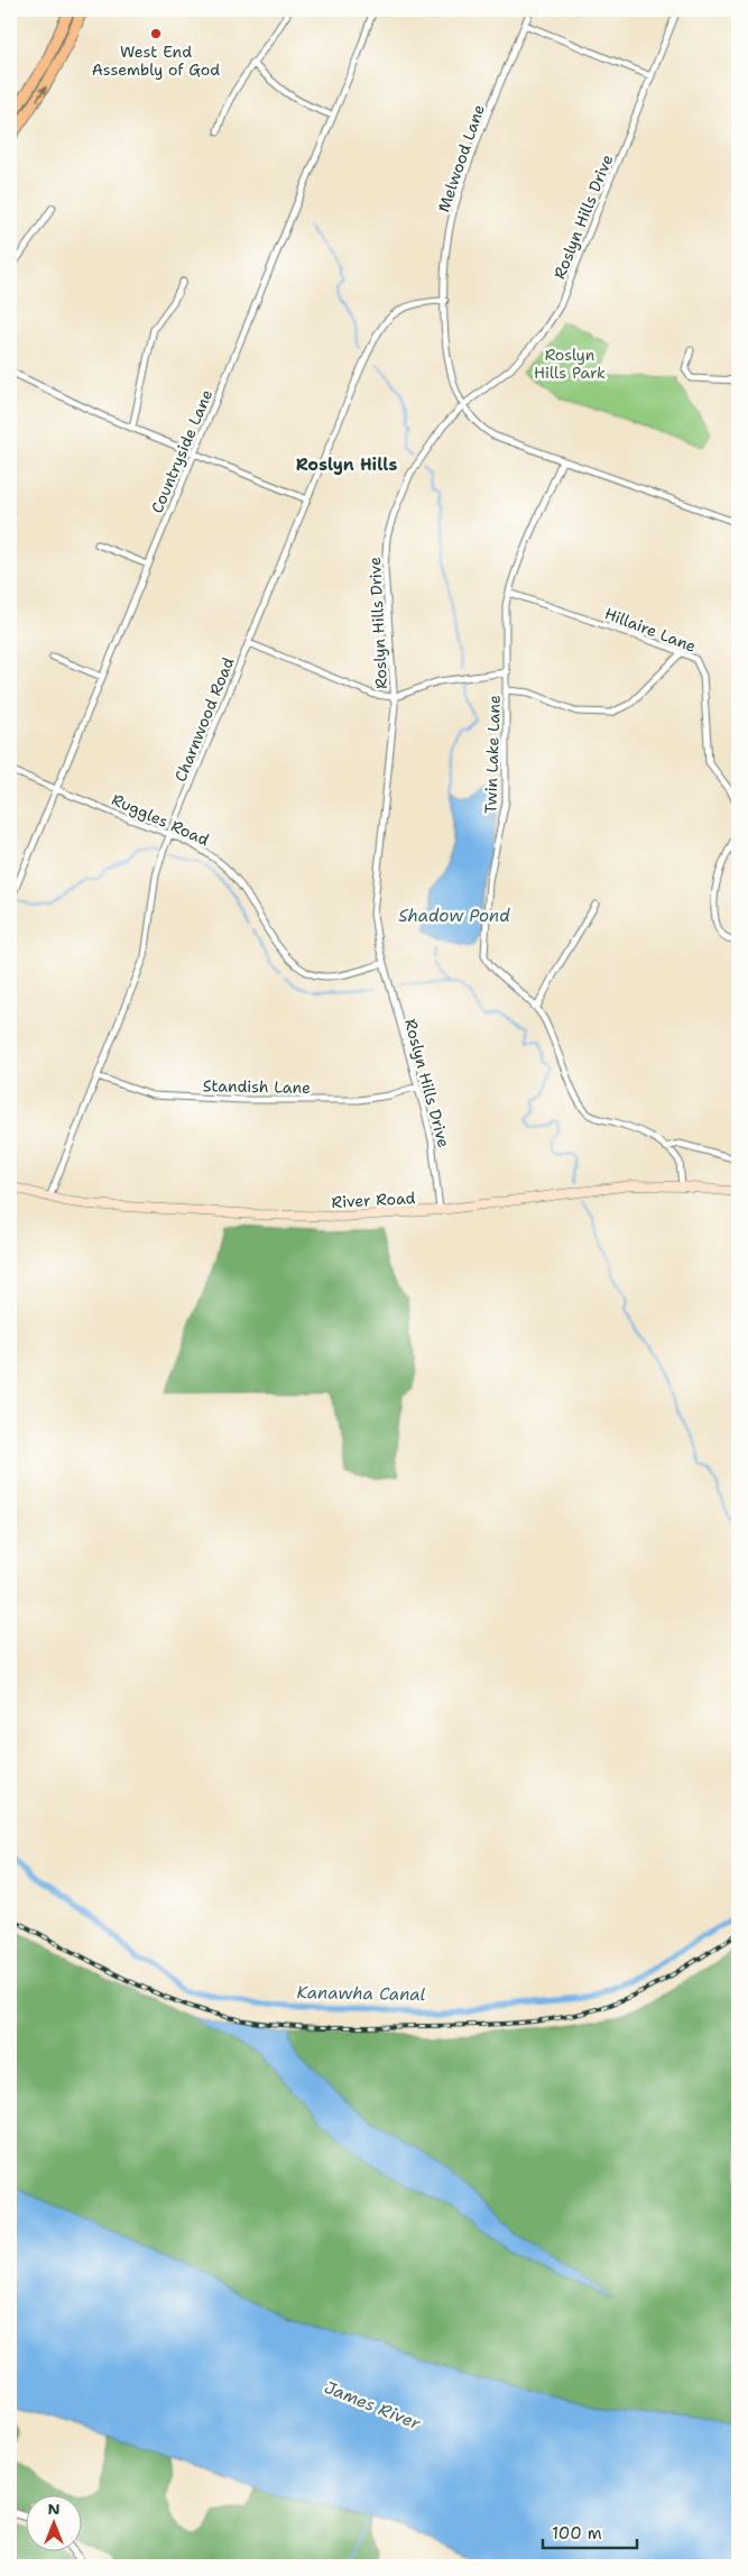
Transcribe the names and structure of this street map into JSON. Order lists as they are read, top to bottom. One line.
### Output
{"streets":{"main road":["River Road"],"street":["Melwood Lane","Roslyn Hills Drive","Countryside Lane","Hillaire Lane","Charnwood Road","Twin Lake Lane","Ruggles Road","Standish Lane"]},"crossings":[["Melwood Lane","Roslyn Hills Drive"],["Melwood Lane","Charnwood Road"],["Melwood Lane","Twin Lake Lane"],["Roslyn Hills Drive","Ruggles Road"],["Roslyn Hills Drive","Standish Lane"],["Roslyn Hills Drive","River Road"],["Countryside Lane","Ruggles Road"],["Hillaire Lane","Twin Lake Lane"],["Charnwood Road","Ruggles Road"],["Charnwood Road","Standish Lane"],["Charnwood Road","River Road"],["Twin Lake Lane","River Road"]],"districts":["Roslyn Hills"],"water":["Shadow Pond","Kanawha Canal","James River"],"parks":["Roslyn Hills Park"],"places":["West End Assembly of God"],"scale_bar":"100 m","north":"top"}
